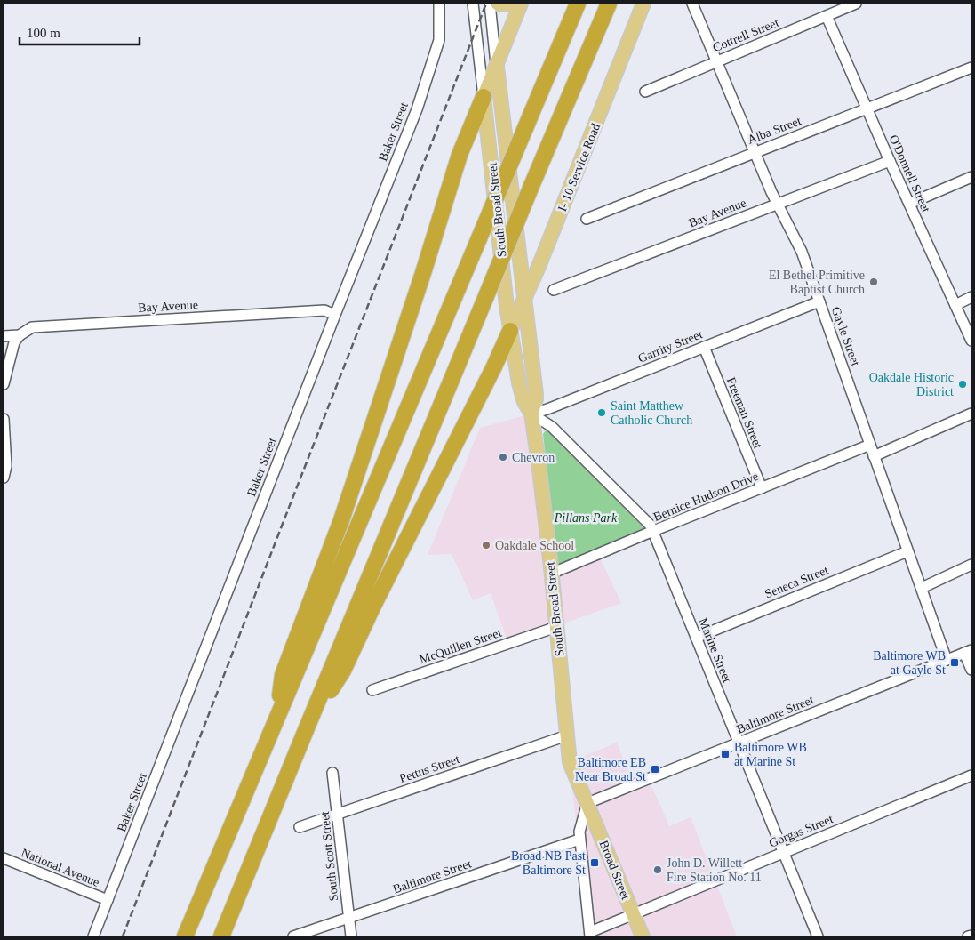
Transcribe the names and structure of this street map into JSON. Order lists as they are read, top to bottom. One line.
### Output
{"streets":{"main road":["I- 10 Service Road","South Broad Street","Broad Street"],"street":["Cottrell Street","Alba Street","Baker Street","O'Donnell Street","Bay Avenue","Gayle Street","Garrity Street","Freeman Street","Bernice Hudson Drive","Seneca Street","McQuillen Street","Marine Street","Baltimore Street","Pettus Street","Gorgas Street","South Scott Street","National Avenue"]},"crossings":[["Cottrell Street","O'Donnell Street"],["Cottrell Street","Gayle Street"],["Alba Street","O'Donnell Street"],["Alba Street","Gayle Street"],["Baker Street","Bay Avenue"],["Baker Street","National Avenue"],["I- 10 Service Road","South Broad Street"],["O'Donnell Street","Bay Avenue"],["South Broad Street","Garrity Street"],["South Broad Street","Bernice Hudson Drive"],["South Broad Street","McQuillen Street"],["South Broad Street","Marine Street"],["South Broad Street","Baltimore Street"],["South Broad Street","Pettus Street"],["South Broad Street","Broad Street"],["Bay Avenue","Gayle Street"],["Gayle Street","Garrity Street"],["Gayle Street","Bernice Hudson Drive"],["Gayle Street","Seneca Street"],["Gayle Street","Baltimore Street"],["Garrity Street","Freeman Street"],["Garrity Street","Marine Street"],["Freeman Street","Bernice Hudson Drive"],["Bernice Hudson Drive","Marine Street"],["Seneca Street","Marine Street"],["Marine Street","Baltimore Street"],["Marine Street","Gorgas Street"],["Baltimore Street","South Scott Street"],["Baltimore Street","Broad Street"],["Pettus Street","South Scott Street"],["Gorgas Street","Broad Street"]],"parks":["Pillans Park"],"places":{"other":["El Bethel Primitive Baptist Church","Oakdale Historic District","Saint Matthew Catholic Church","Chevron","Oakdale School","John D. Willett Fire Station No. 11"],"transit":["Baltimore WB at Gayle St","Baltimore WB at Marine St","Baltimore EB Near Broad St","Broad NB Past Baltimore St"]},"scale_bar":"100 m"}
